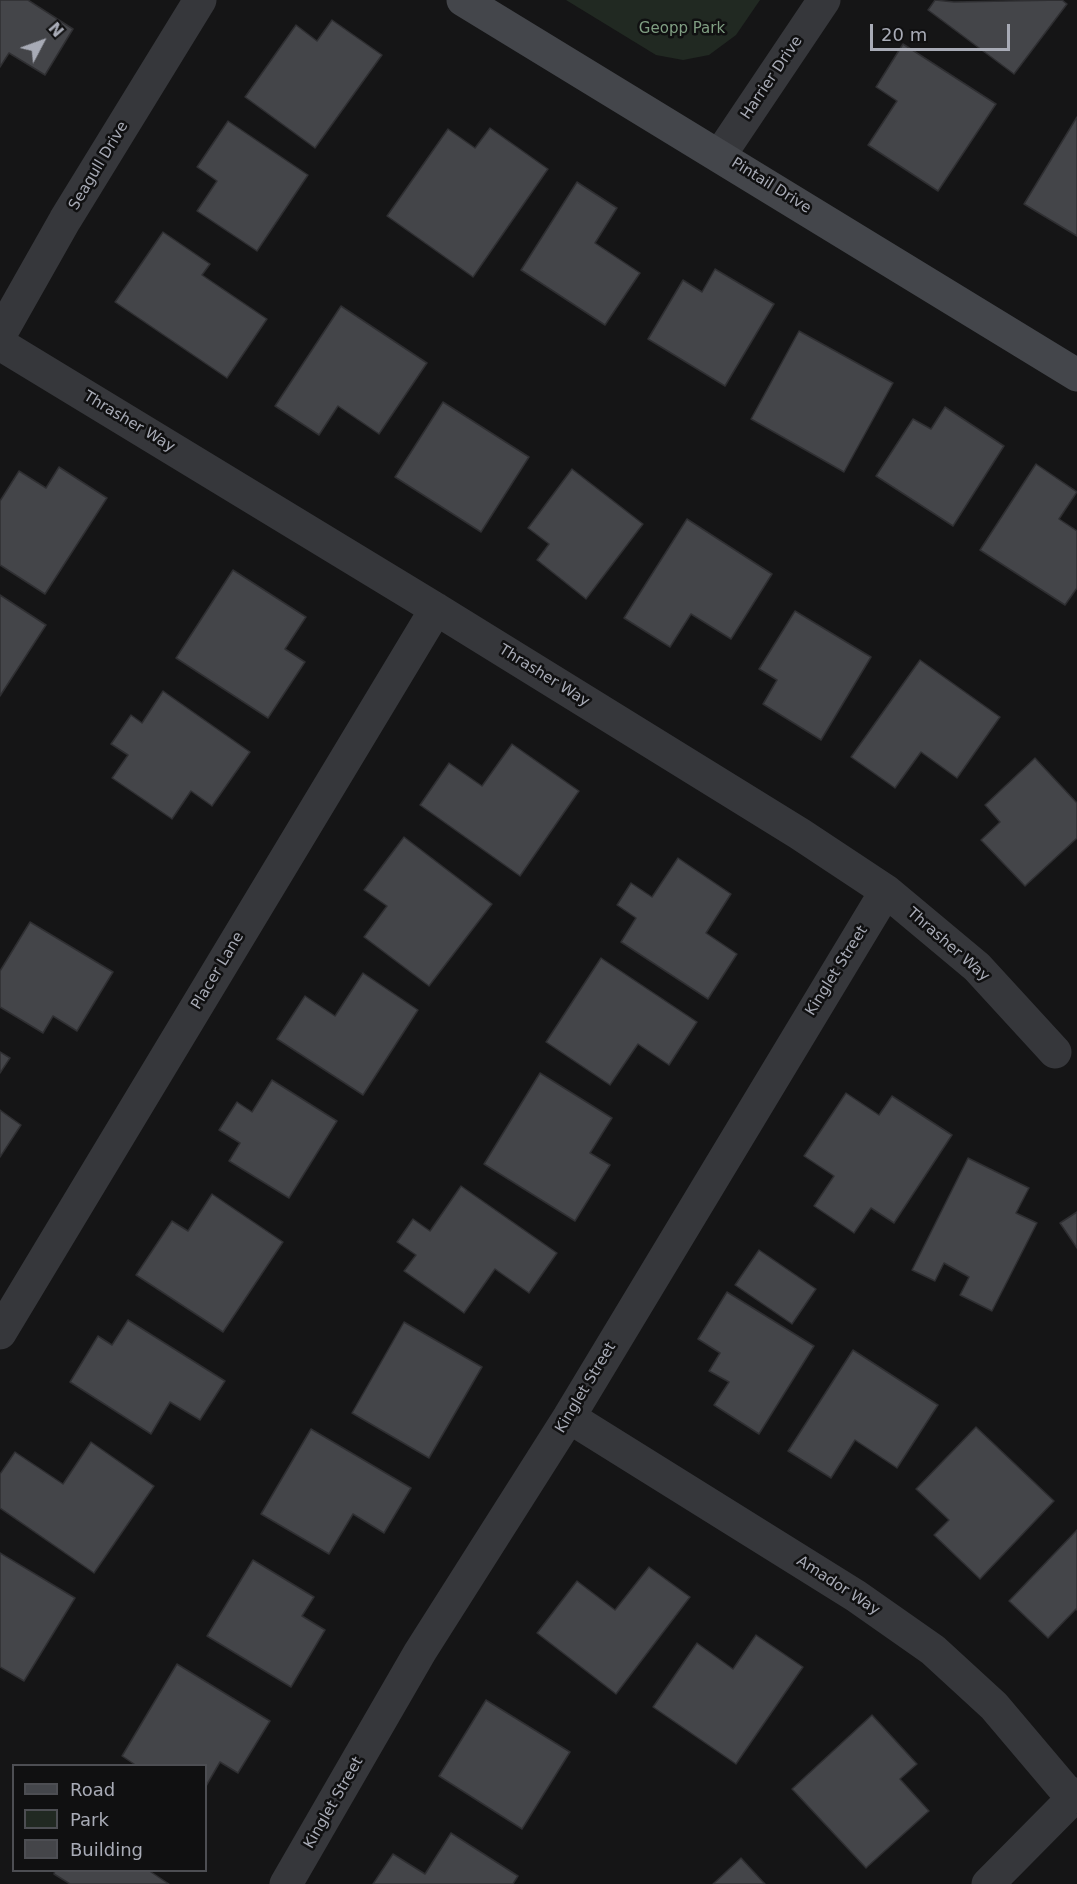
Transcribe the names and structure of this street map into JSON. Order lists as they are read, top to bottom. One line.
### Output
{"streets":{"street":["Harrier Drive","Seagull Drive","Pintail Drive","Thrasher Way","Placer Lane","Kinglet Street","Amador Way"]},"crossings":[["Harrier Drive","Pintail Drive"],["Thrasher Way","Placer Lane"],["Thrasher Way","Kinglet Street"],["Kinglet Street","Amador Way"]],"parks":["Geopp Park"],"legend":["Road","Park","Building"],"scale_bar":"20 m","north":"top right"}
